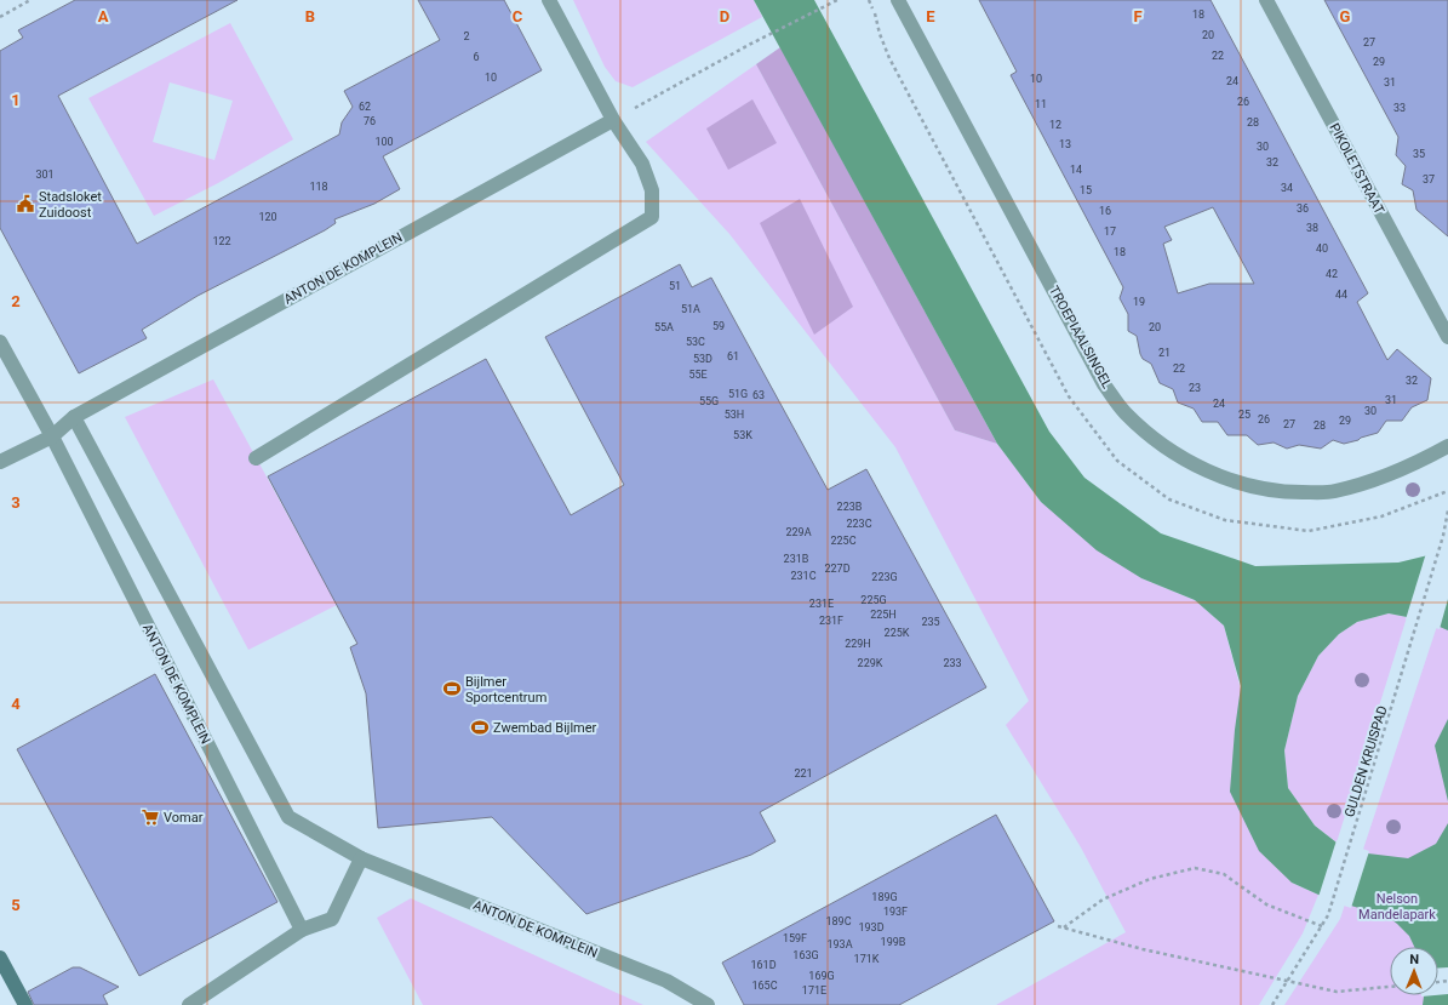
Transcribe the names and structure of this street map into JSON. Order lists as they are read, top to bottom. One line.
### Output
{"streets":{"street":["PIKOLETSTRAAT","ANTON DE KOMPLEIN","TROEPIAALSINGEL"],"path":["GULDEN KRUISPAD"]},"parks":["Nelson Mandelapark"],"places":{"public building":["Stadsloket Zuidoost"],"sports":["Bijlmer Sportcentrum","Zwembad Bijlmer"],"supermarket":["Vomar"]},"house_numbers":["18","20","2","27","22","6","29","10","10","24","31","26","11","62","33","76","28","12","100","13","30","35","32","14","301","37","118","34","15","36","16","120","38","17","122","40","18","42","51","44","19","51A","59","55A","20","53C","21","61","53D","22","55E","32","23","51G","63","31","55G","24","30","53H","25","26","29","27","28","53K","223B","223C","229A","225C","231B","227D","231C","223G","225G","231E","225H","231F","235","225K","229H","229K","233","221","189G","193F","189C","193D","159F","199B","193A","163G","171K","161D","169G","165C","171E"],"north":"top","grid":{"columns":["A","B","C","D","E","F","G"],"rows":["1","2","3","4","5"]}}
